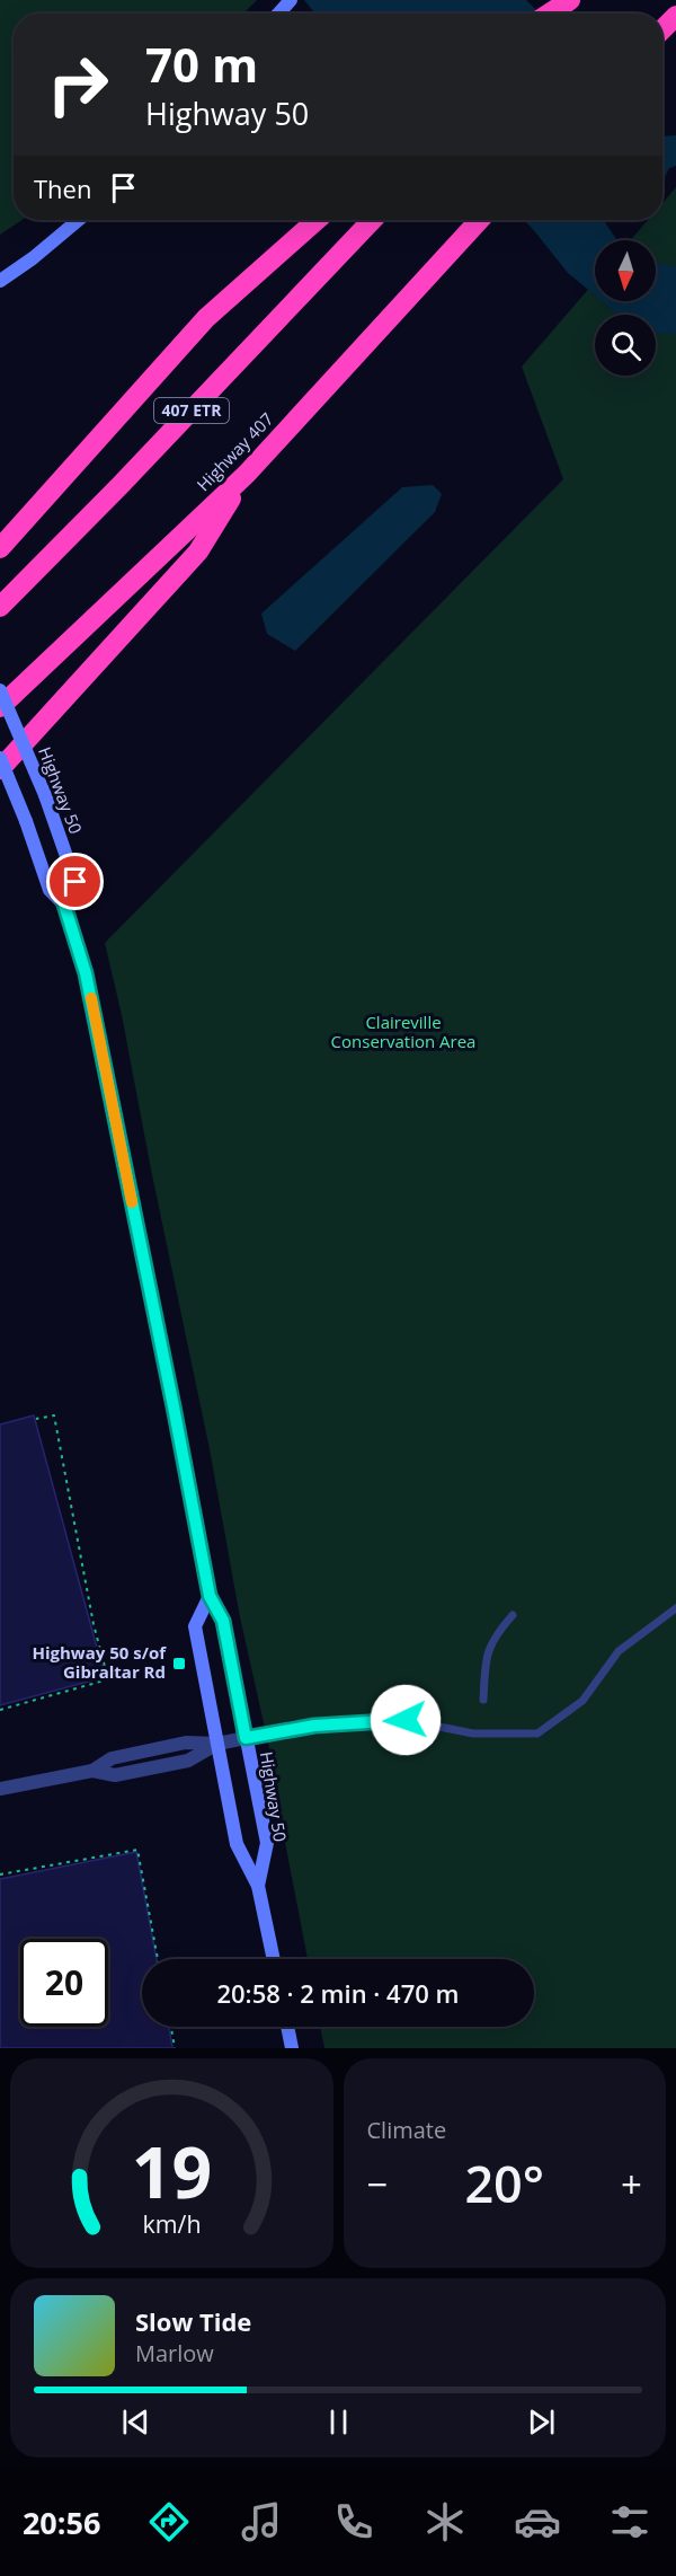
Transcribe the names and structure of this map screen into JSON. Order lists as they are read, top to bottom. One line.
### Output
{"streets":{"highway":["407 ETR","Highway 407"],"main road":["Highway 50"]},"parks":["Claireville Conservation Area"],"places":{"transit":["Highway 50 s/of Gibraltar Rd"]},"north":"bottom","page":{"turn":["70 m","Highway 50"],"then":"Then","limit":"20","trip":"20:58 · 2 min · 470 m","tile":"Climate","heat":["−","20°","+"],"song":["Slow Tide","Marlow"],"tabs":"20:56","gauge":["19","km/h"]}}
